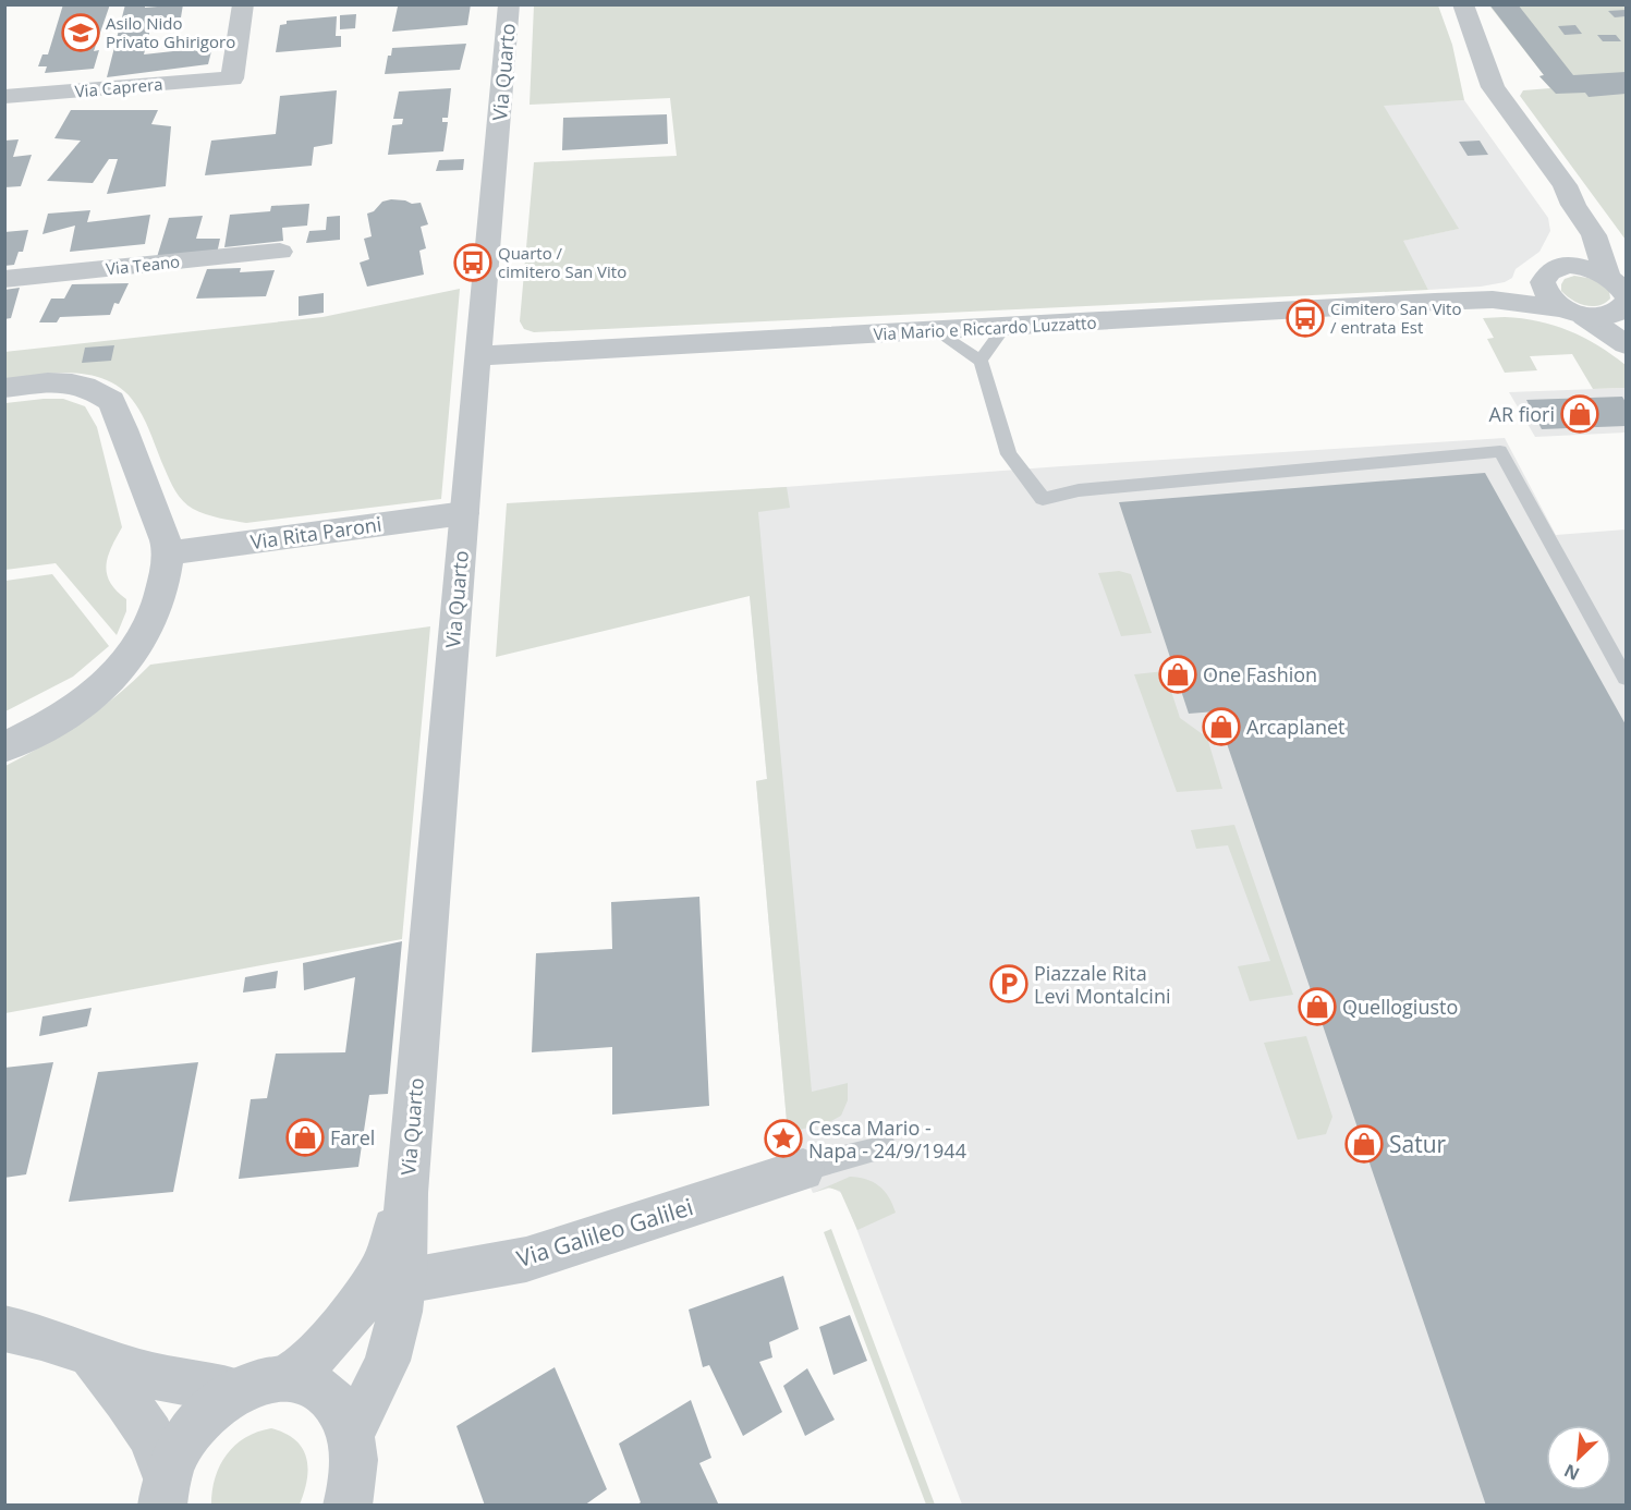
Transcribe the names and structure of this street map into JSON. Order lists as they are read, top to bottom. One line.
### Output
{"streets":{"street":["Via Quarto","Via Caprera","Via Teano","Via Mario e Riccardo Luzzatto","Via Rita Paroni","Via Galileo Galilei"]},"crossings":[["Via Quarto","Via Mario e Riccardo Luzzatto"],["Via Quarto","Via Rita Paroni"],["Via Quarto","Via Galileo Galilei"]],"places":{"school or university":["Asilo Nido Privato Ghirigoro"],"bus stop":["Quarto / cimitero San Vito","Cimitero San Vito / entrata Est"],"shop":["AR fiori","One Fashion","Arcaplanet","Quellogiusto","Farel","Satur"],"parking":["Piazzale Rita Levi Montalcini"],"place":["Cesca Mario - Napa - 24/9/1944"]},"north":"bottom left"}
